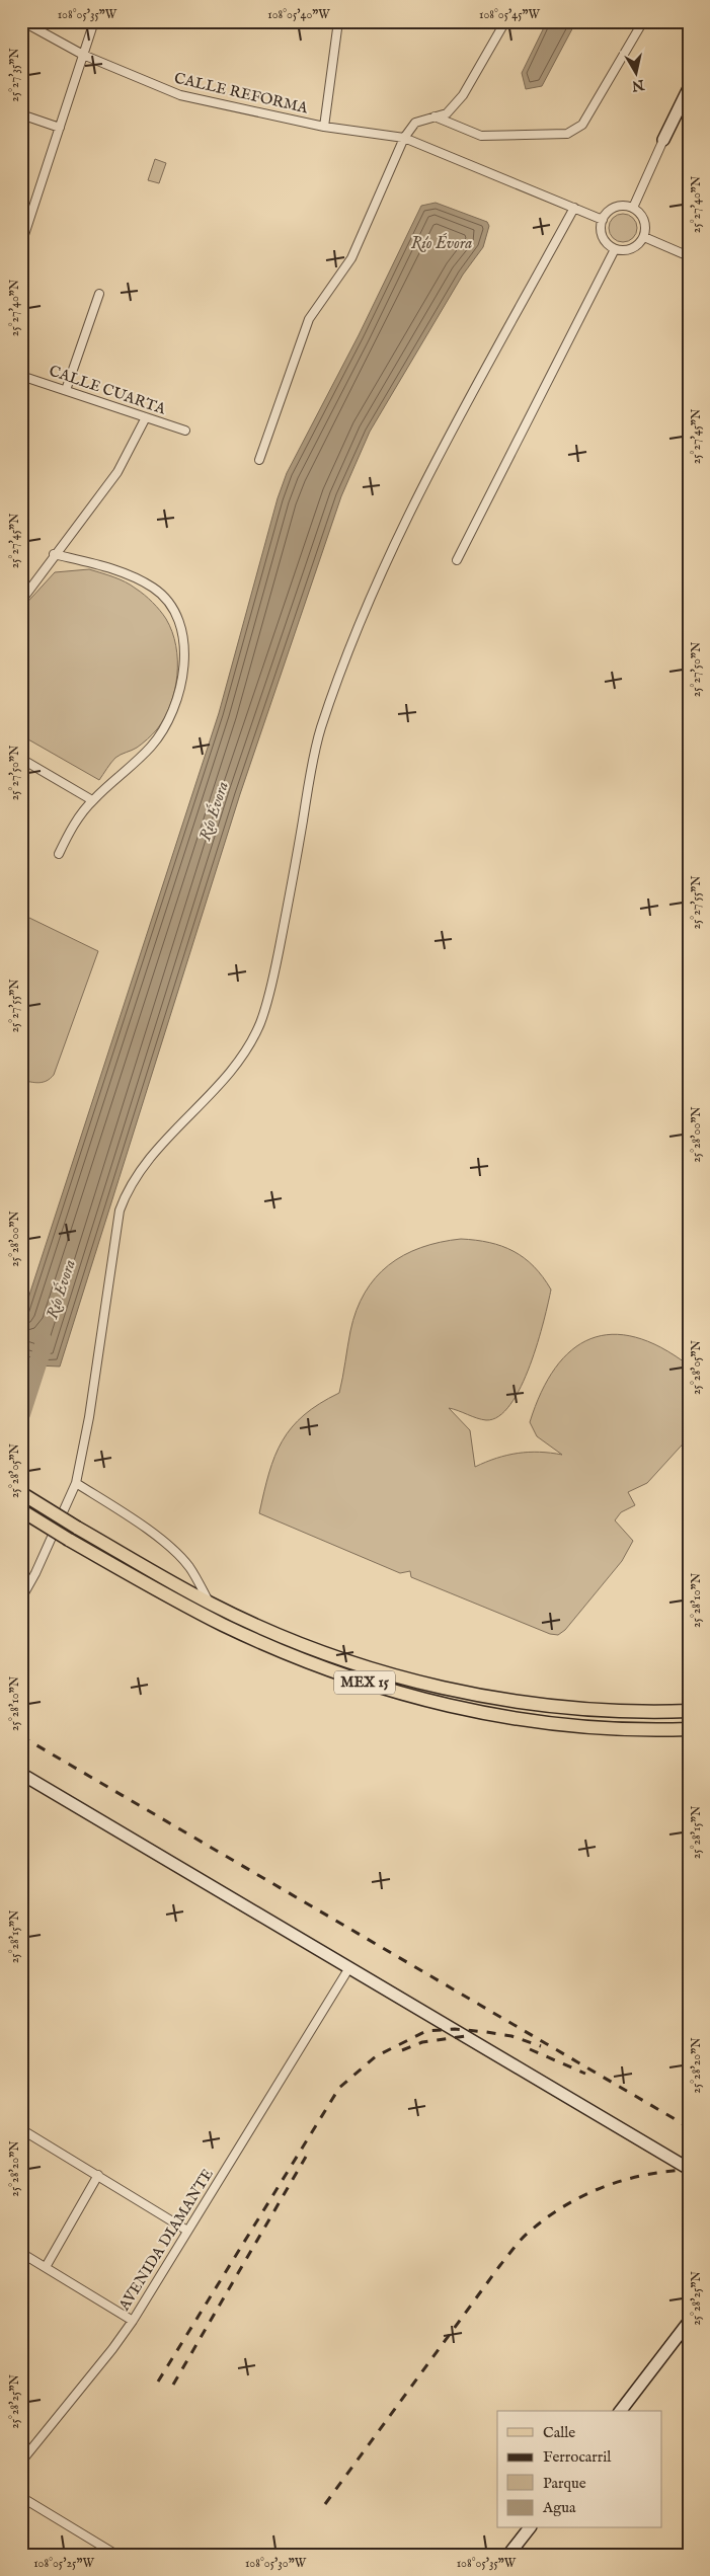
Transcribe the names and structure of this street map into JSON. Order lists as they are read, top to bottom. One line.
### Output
{"streets":{"main road":["MEX 15"],"street":["CALLE REFORMA","CALLE CUARTA","AVENIDA DIAMANTE"]},"water":["Río Évora"],"legend":["Calle","Ferrocarril","Parque","Agua"],"north":"bottom","coordinates":["108°05'35\"W","108°05'40\"W","108°05'45\"W","25°27'35\"N","25°27'40\"N","25°27'45\"N","25°27'50\"N","25°27'55\"N","25°28'00\"N","25°28'05\"N","25°28'10\"N","25°28'15\"N","25°28'20\"N","25°28'25\"N","108°05'25\"W","108°05'30\"W"]}
